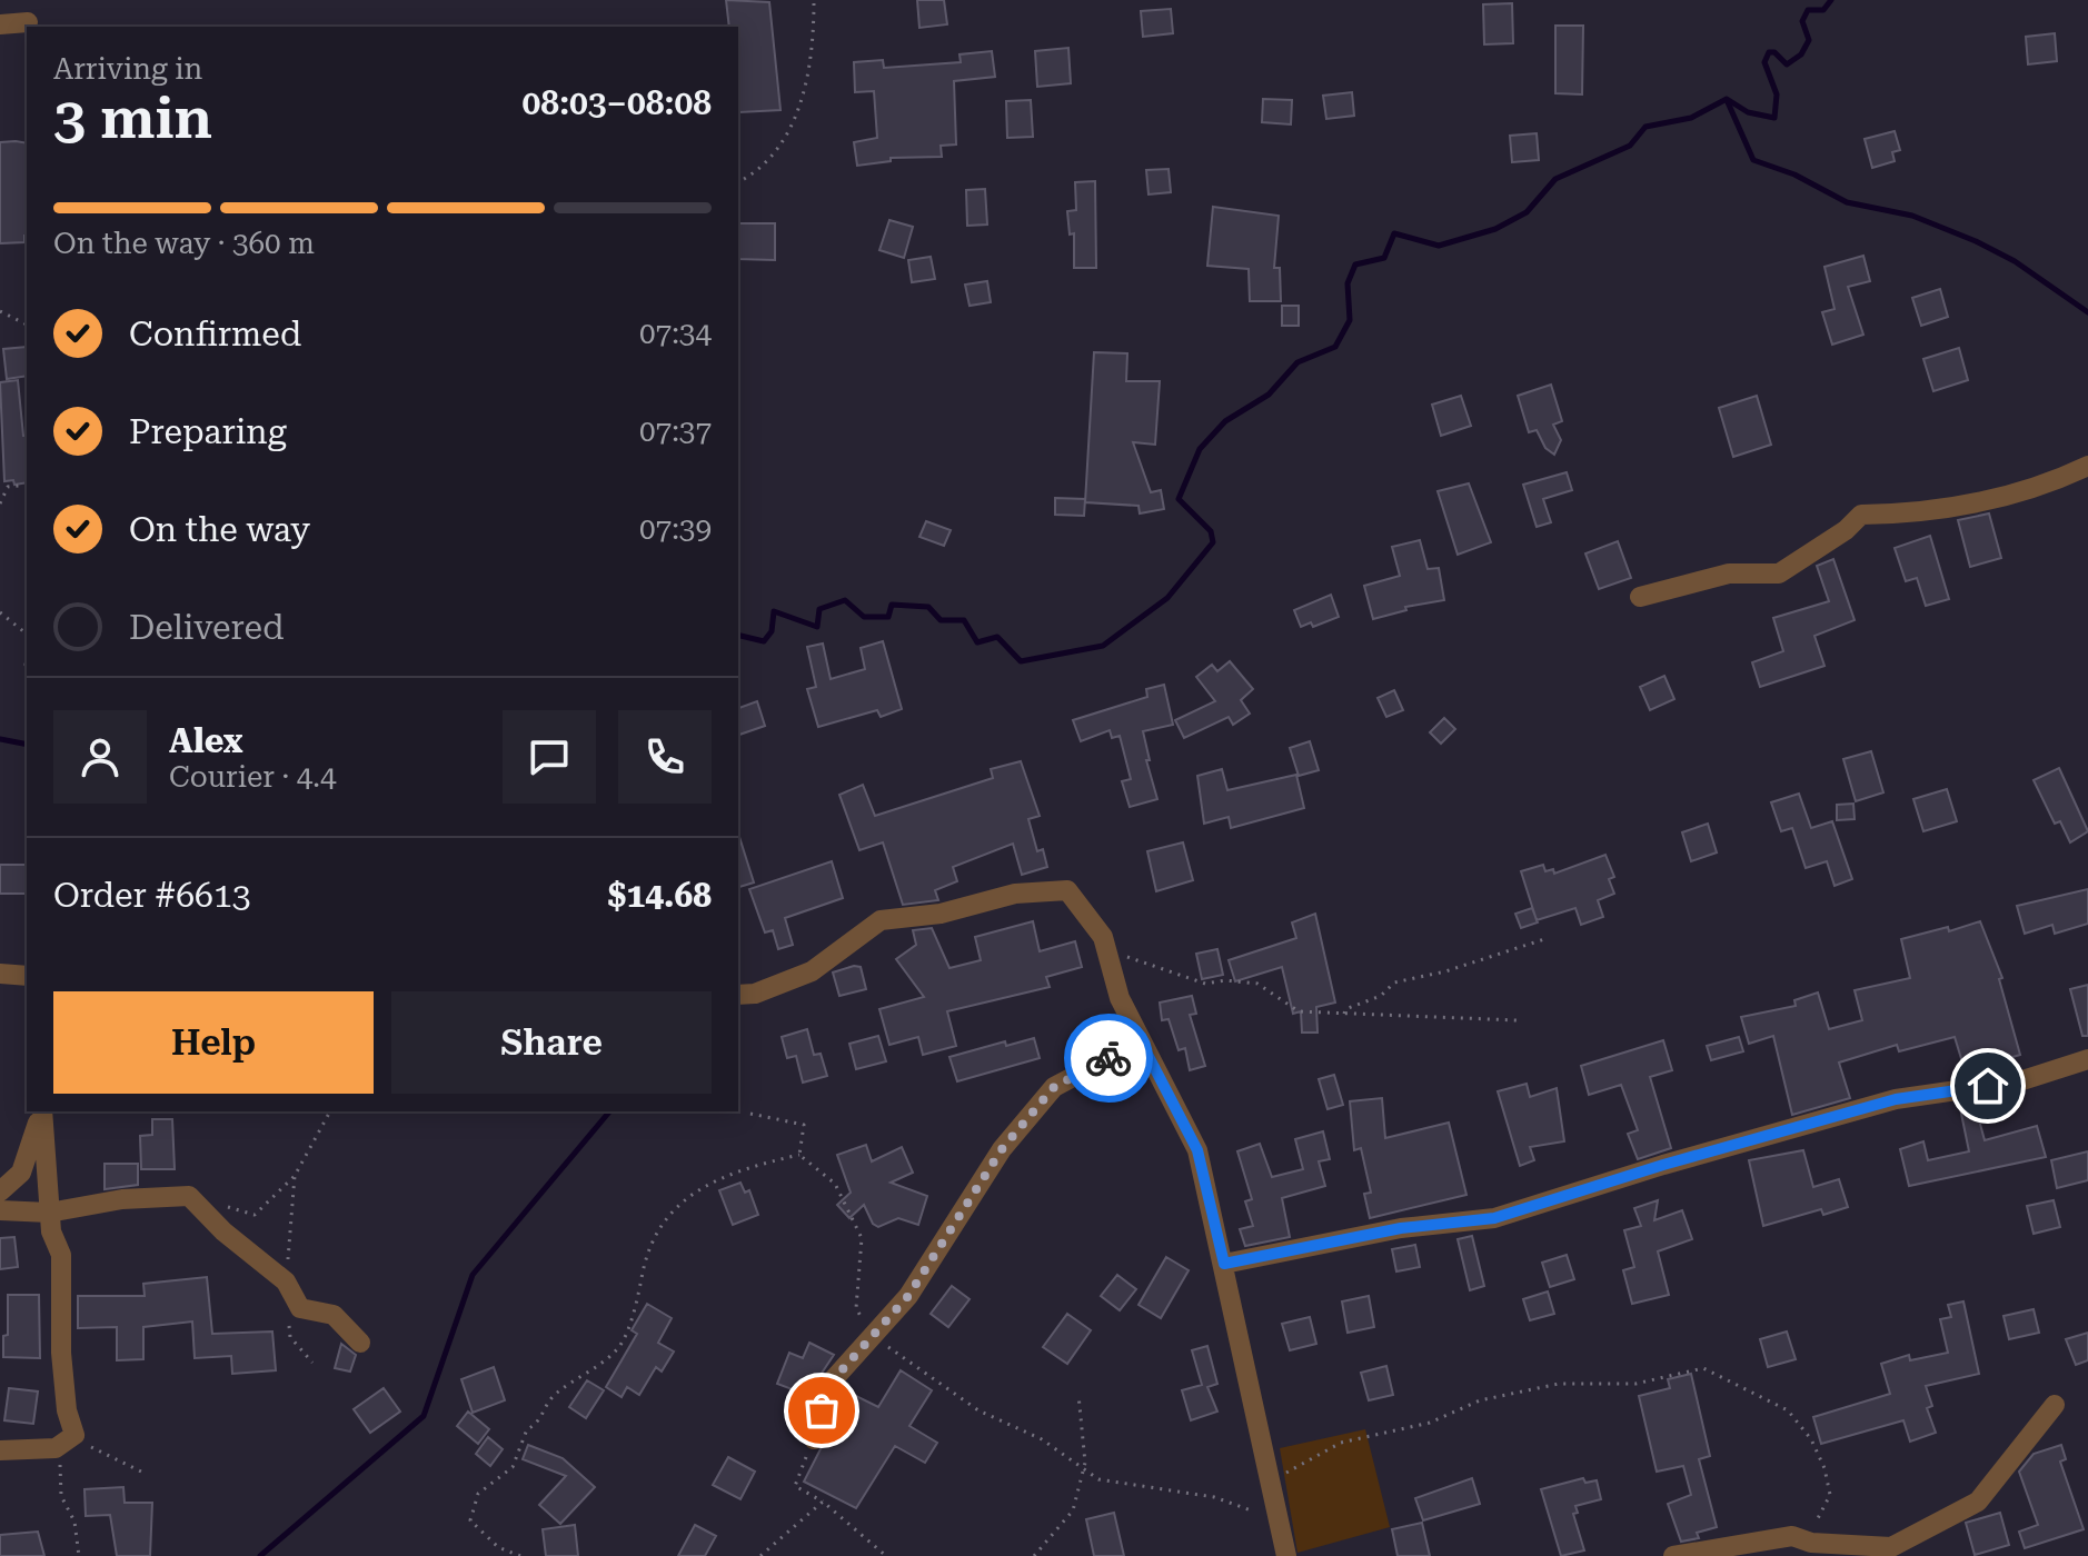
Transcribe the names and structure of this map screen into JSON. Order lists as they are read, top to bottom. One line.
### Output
{"page":{"heading":["3 min","Arriving in","08:03–08:08"],"panel":["Alex","Courier · 4.4","Order #6613","$14.68"],"bar":"On the way · 360 m","list":[["Confirmed","07:34"],["Preparing","07:37"],["On the way","07:39"],"Delivered"],"buttons":["Help","Share"]}}
